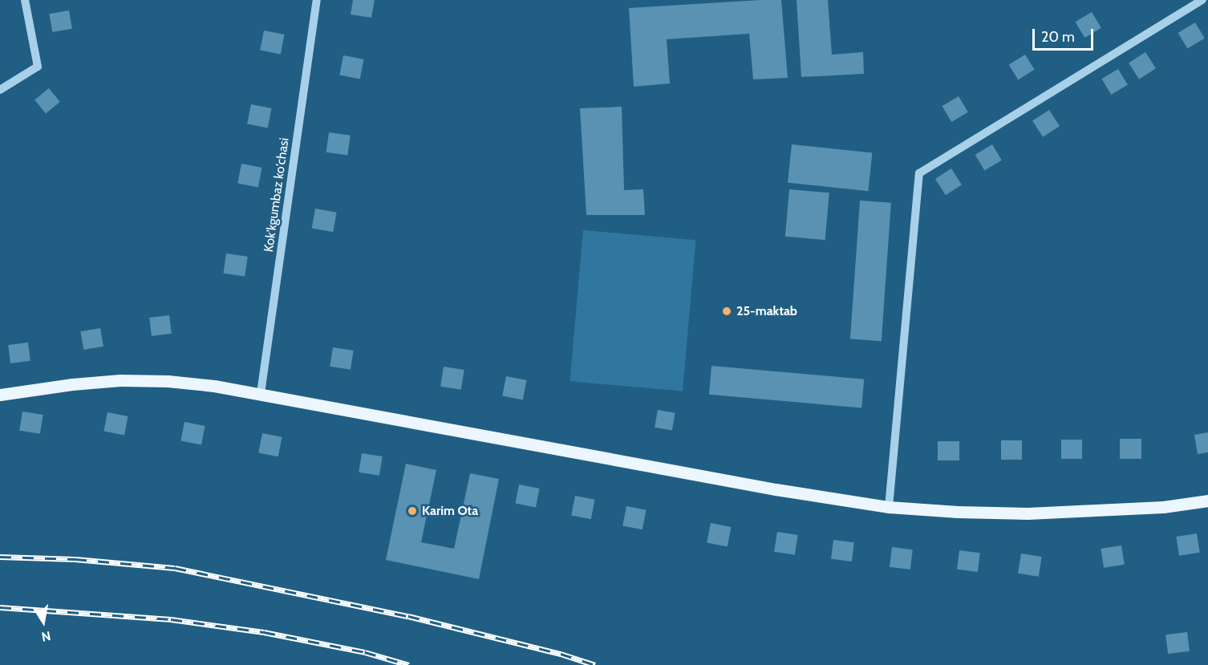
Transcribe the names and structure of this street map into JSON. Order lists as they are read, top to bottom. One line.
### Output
{"streets":{"street":["Kok'kgumbaz ko'chasi"]},"places":["25-maktab","Karim Ota"],"scale_bar":"20 m","north":"bottom"}
